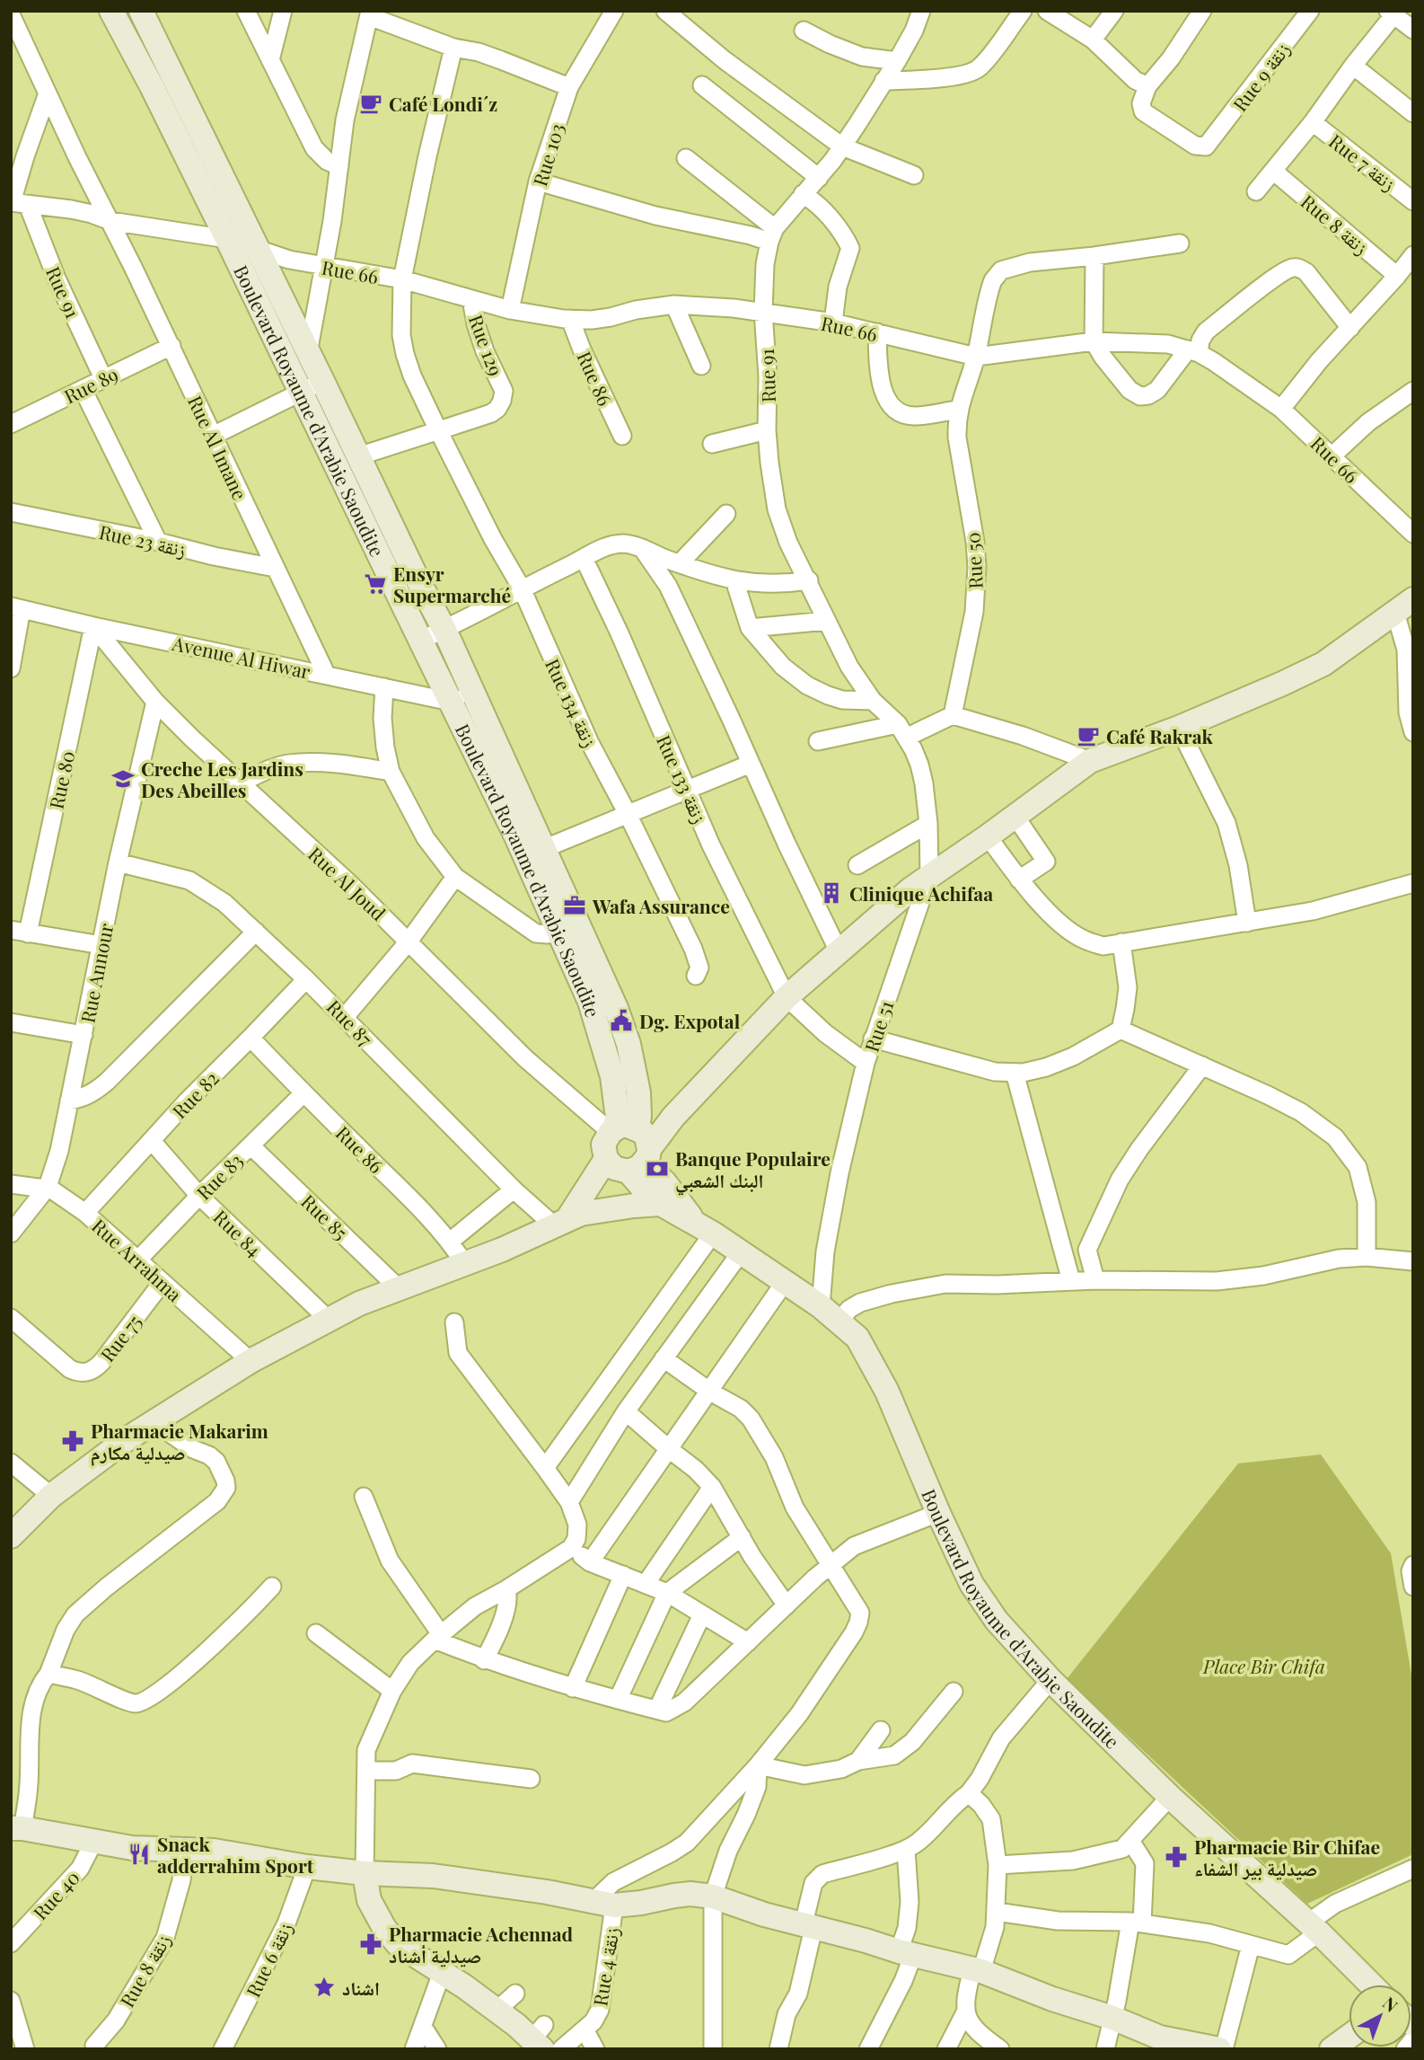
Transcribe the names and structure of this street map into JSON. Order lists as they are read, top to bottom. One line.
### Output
{"streets":{"main road":["Boulevard Royaume d'Arabie Saoudite"],"street":["Rue 9 زنقة","Rue 103","Rue 7 زنقة","Rue 8 زنقة","Rue 66","Rue 91","Rue 129","Rue 86","Rue 89","Rue Al Imane","Rue 23 زنقة","Rue 50","Avenue Al Hiwar","Rue 134 زنقة","Rue 133 زنقة","Rue 80","Rue Al Joud","Rue Annour","Rue 87","Rue 51","Rue 82","Rue 83","Rue 85","Rue 84","Rue Arrahma","Rue 75","Rue 40","Rue 6 زنقة","Rue 4 زنقة"]},"crossings":[["Rue 103","Rue 66"],["Rue 66","Rue 91"],["Rue 66","Rue 129"],["Rue 66","Rue 86"],["Rue 66","Boulevard Royaume d'Arabie Saoudite"],["Rue 66","Rue 50"],["Rue 66","Rue 134 زنقة"],["Rue 91","Rue 89"],["Rue 91","Rue 51"],["Rue 129","Rue 134 زنقة"],["Rue 86","Rue 82"],["Rue 86","Rue 83"],["Rue 89","Rue Al Imane"],["Boulevard Royaume d'Arabie Saoudite","Avenue Al Hiwar"],["Boulevard Royaume d'Arabie Saoudite","Rue Al Joud"],["Boulevard Royaume d'Arabie Saoudite","Rue 51"],["Rue Al Imane","Rue 23 زنقة"],["Rue Al Imane","Avenue Al Hiwar"],["Avenue Al Hiwar","Rue 80"],["Avenue Al Hiwar","Rue Al Joud"],["Rue 80","Rue Al Joud"],["Rue Al Joud","Rue Annour"],["Rue Annour","Rue 87"],["Rue Annour","Rue Arrahma"],["Rue 87","Rue 82"],["Rue 82","Rue 84"],["Rue 82","Rue Arrahma"],["Rue 83","Rue 85"],["Rue 83","Rue 84"],["Rue 83","Rue Arrahma"],["Rue Arrahma","Rue 75"]],"parks":["Place Bir Chifa"],"places":{"cafe":["Café Londi´z","Café Rakrak"],"supermarket":["Ensyr Supermarché"],"school or university":["Creche Les Jardins Des Abeilles"],"building":["Clinique Achifaa"],"office":["Wafa Assurance"],"public building":["Dg. Expotal"],"bank":["Banque Populaire البنك الشعبي"],"pharmacy":["Pharmacie Makarim صيدلية مكارم","Pharmacie Bir Chifae صيدلية بير الشفاء","Pharmacie Achennad صيدلية أشناد"],"restaurant":["Snack adderrahim Sport"],"place":["اشناد"]},"north":"top right"}
